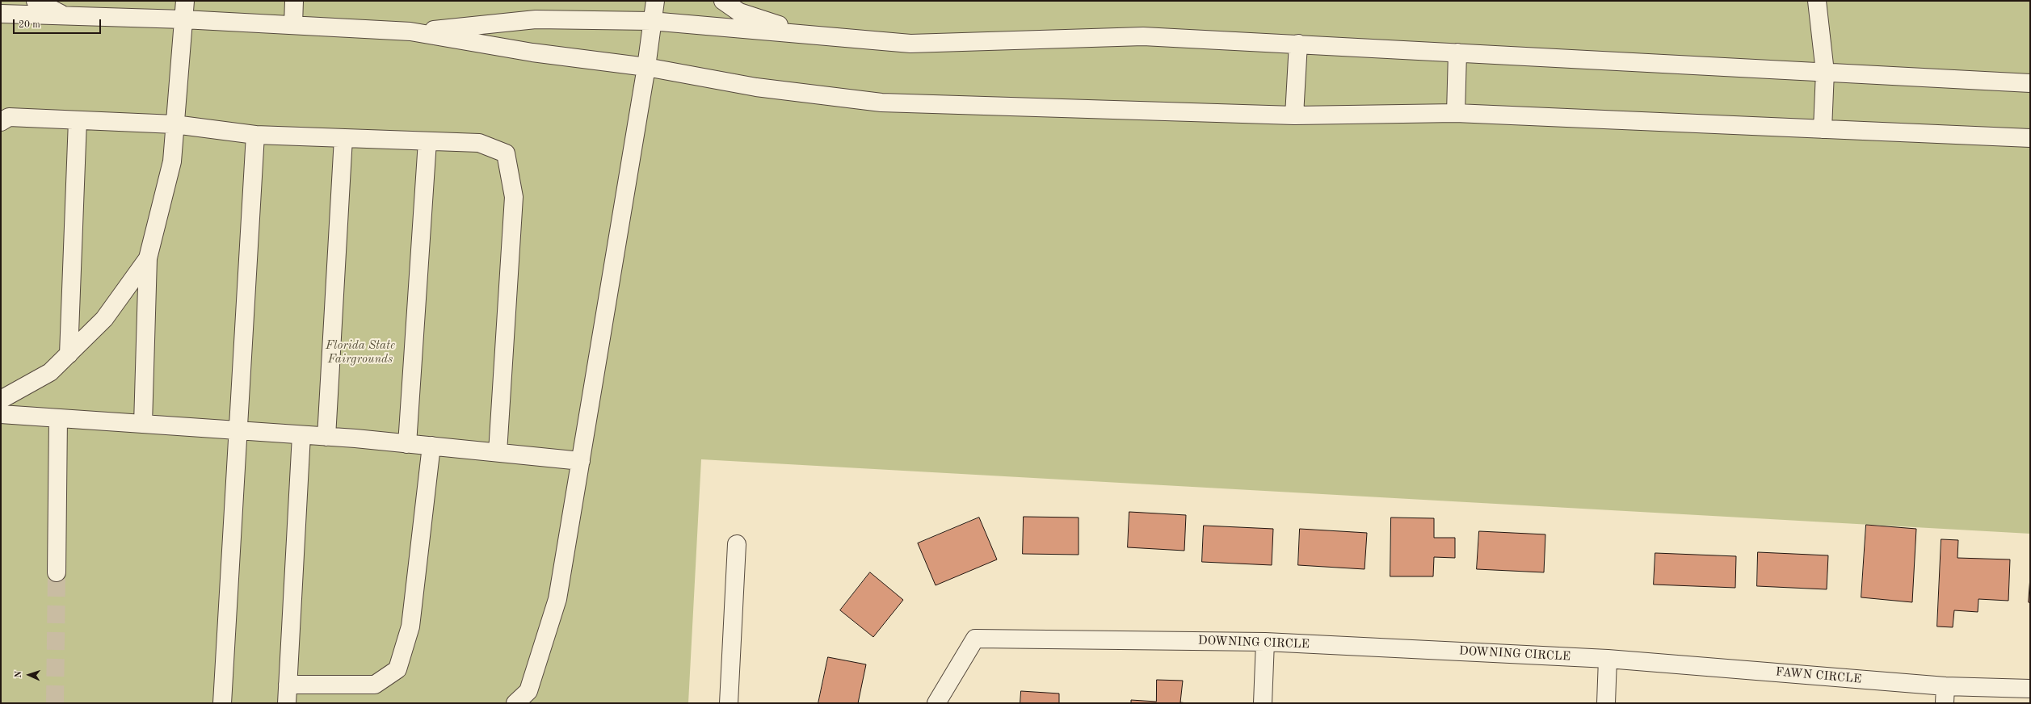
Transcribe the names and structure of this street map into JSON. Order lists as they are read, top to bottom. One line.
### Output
{"streets":{"street":["DOWNING CIRCLE","FAWN CIRCLE"]},"crossings":[["DOWNING CIRCLE","FAWN CIRCLE"]],"parks":["Florida State Fairgrounds"],"scale_bar":"20 m","north":"left"}
